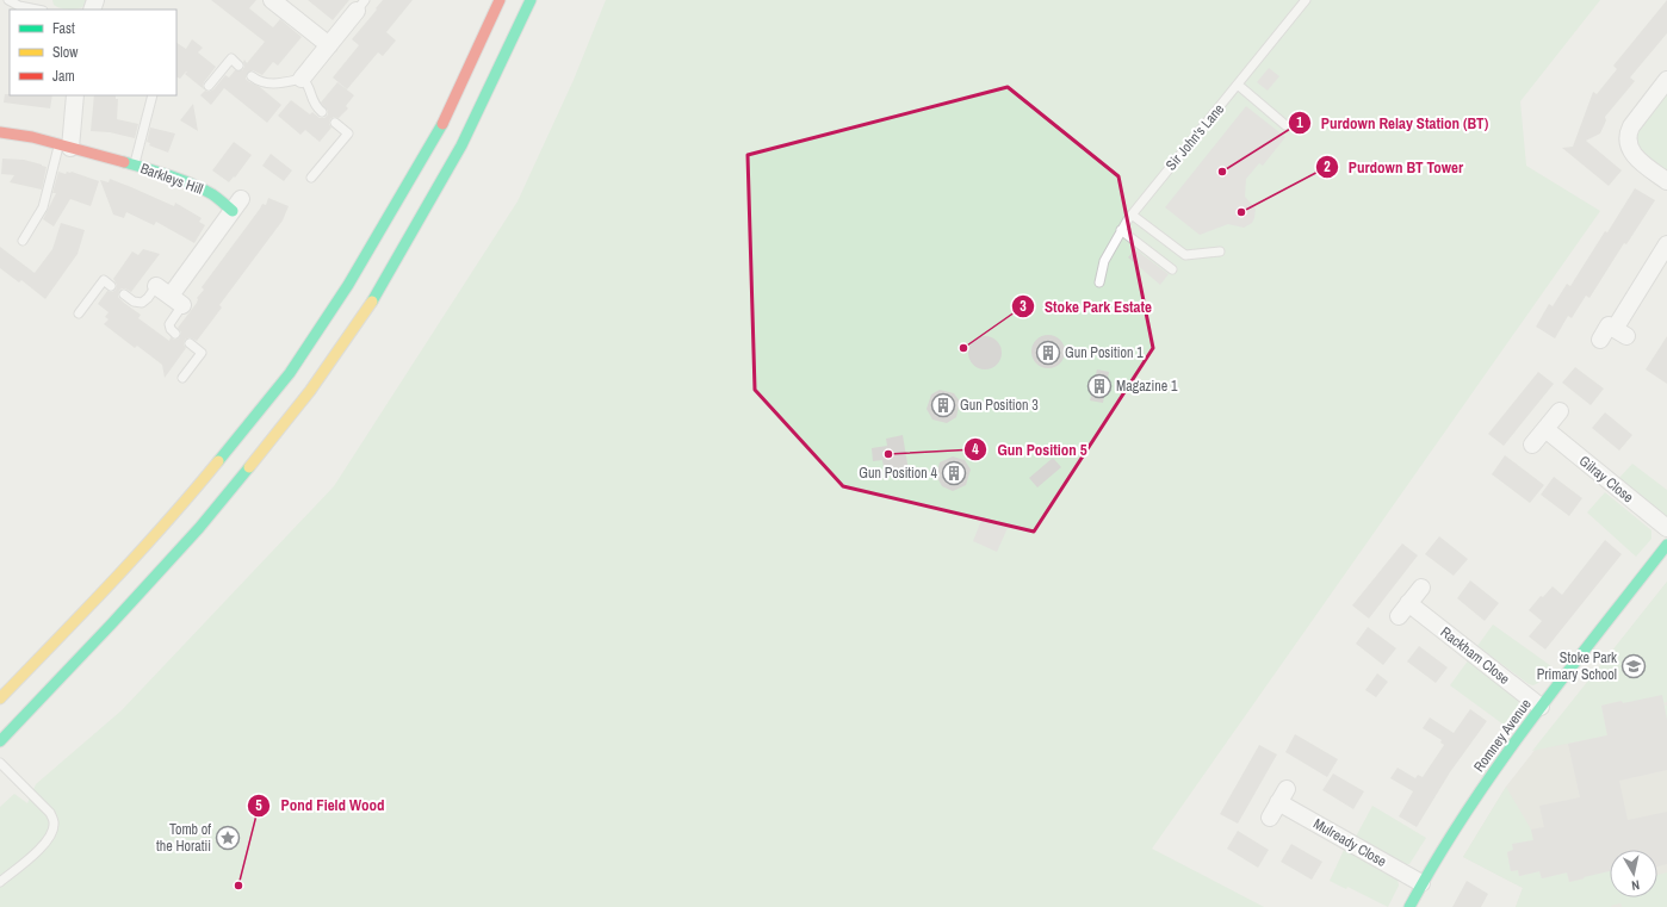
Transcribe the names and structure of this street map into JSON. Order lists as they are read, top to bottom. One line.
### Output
{"streets":{"main road":["Barkleys Hill","Romney Avenue"],"street":["Gilray Close","Rackham Close","Mulready Close"],"lane":["Sir John's Lane"]},"crossings":[["Rackham Close","Romney Avenue"],["Romney Avenue","Mulready Close"]],"places":{"other":["Purdown Relay Station (BT)","Purdown BT Tower","Stoke Park Estate","Gun Position 5","Pond Field Wood"],"building":["Gun Position 1","Magazine 1","Gun Position 3","Gun Position 4"],"school or university":["Stoke Park Primary School"],"place":["Tomb of the Horatii"]},"legend":["Fast","Slow","Jam"],"north":"bottom"}
